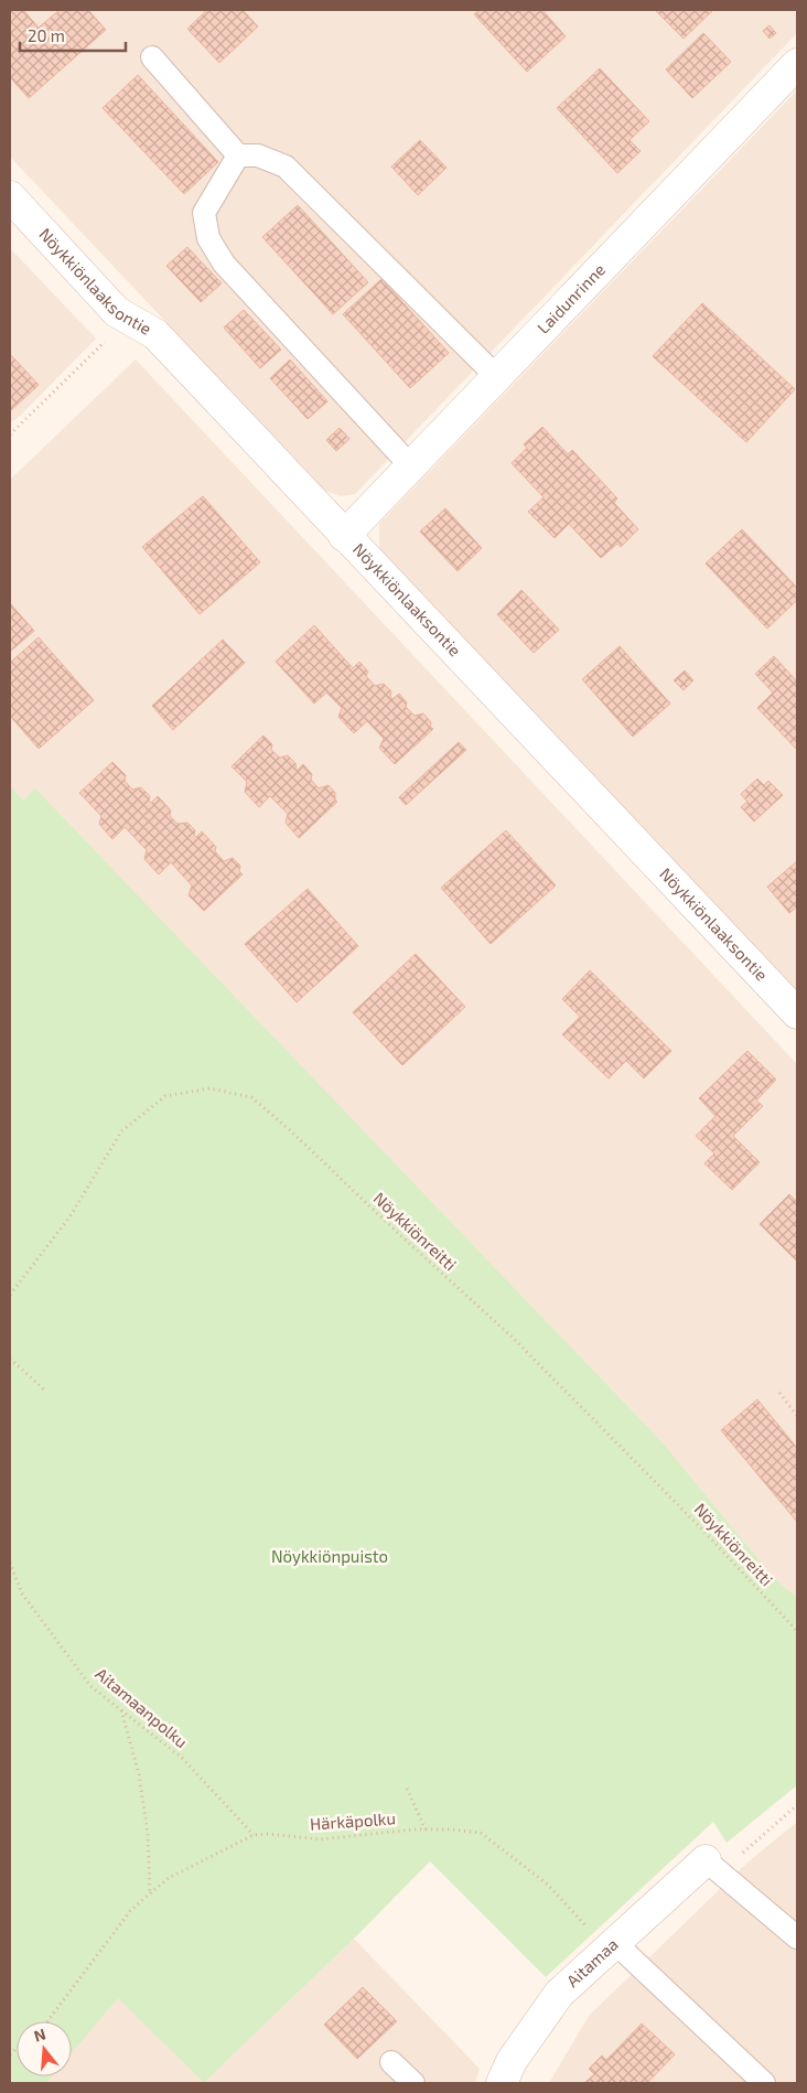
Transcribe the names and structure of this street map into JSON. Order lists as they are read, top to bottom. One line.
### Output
{"streets":{"street":["Nöykkiönlaaksontie","Laidunrinne","Aitamaa"],"path":["Nöykkiönreitti","Aitamaanpolku","Härkäpolku"]},"crossings":[["Nöykkiönlaaksontie","Laidunrinne"],["Aitamaanpolku","Härkäpolku"],["Härkäpolku","Aitamaa"]],"parks":["Nöykkiönpuisto"],"scale_bar":"20 m","north":"top"}
